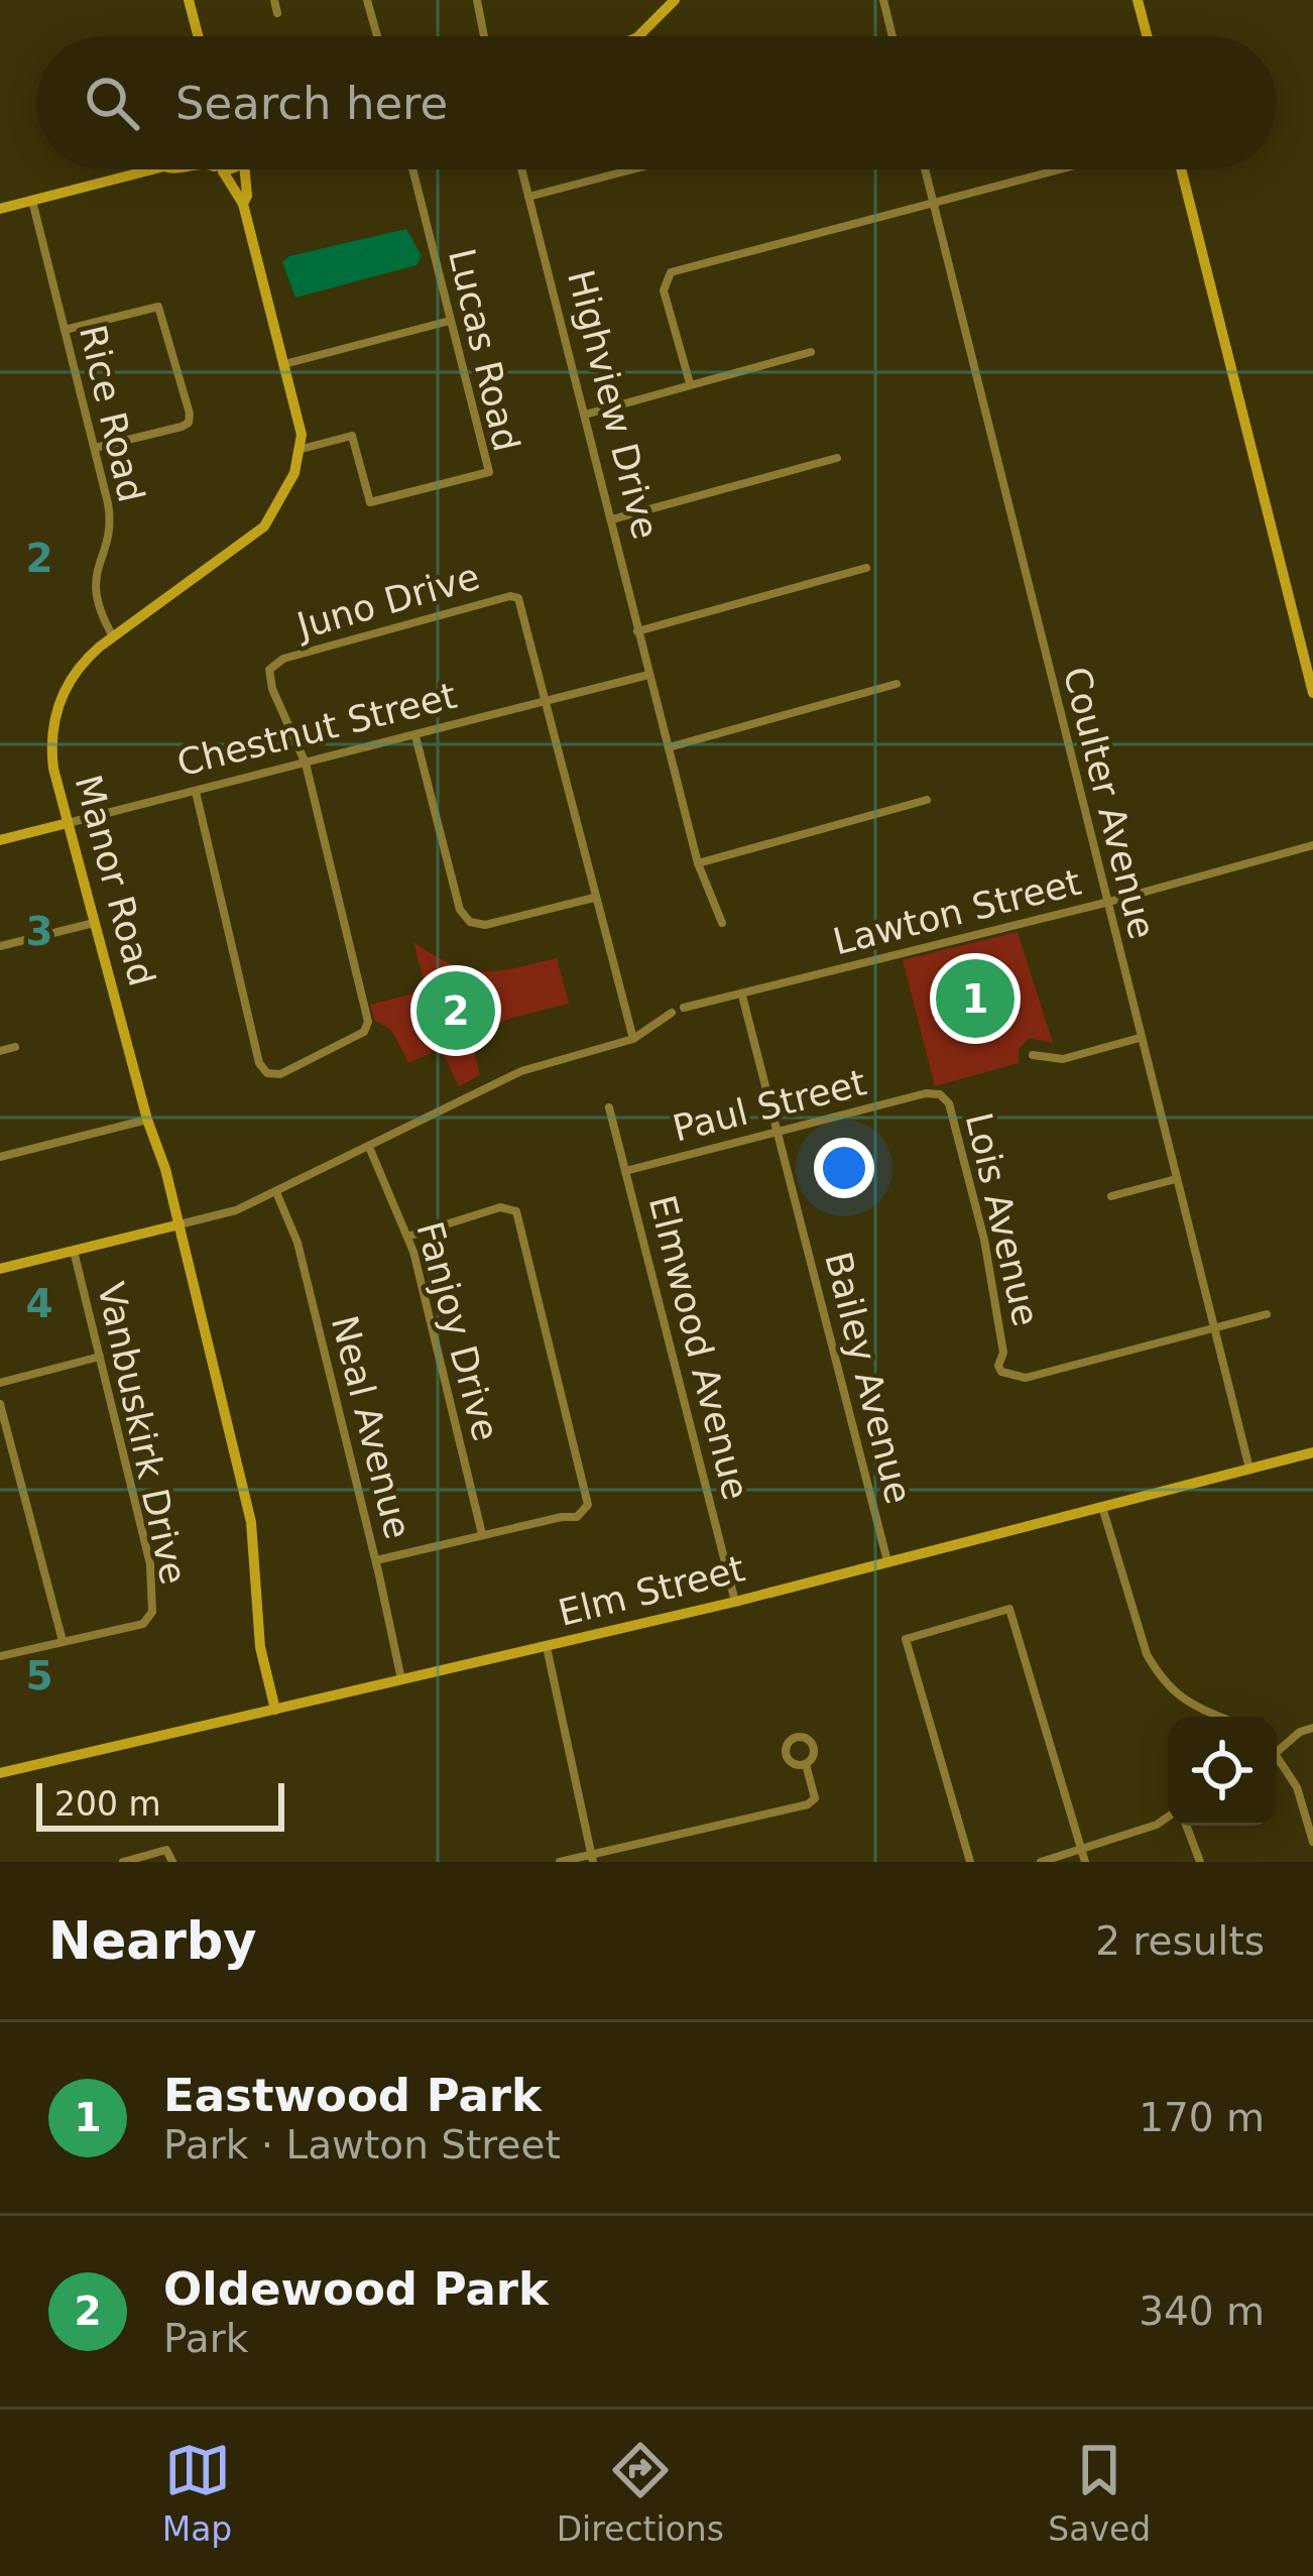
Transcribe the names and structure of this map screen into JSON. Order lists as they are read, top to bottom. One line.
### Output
{"streets":{"street":["Lucas Road","Highview Drive","Rice Road","Juno Drive","Chestnut Street","Coulter Avenue","Manor Road","Lawton Street","Paul Street","Lois Avenue","Fanjoy Drive","Elmwood Avenue","Bailey Avenue","Neal Avenue","Vanbuskirk Drive","Elm Street"]},"crossings":[["Lucas Road","Manor Road"],["Highview Drive","Chestnut Street"],["Rice Road","Manor Road"],["Juno Drive","Chestnut Street"],["Chestnut Street","Manor Road"],["Coulter Avenue","Lawton Street"],["Coulter Avenue","Lois Avenue"],["Coulter Avenue","Elm Street"],["Manor Road","Elm Street"],["Lawton Street","Bailey Avenue"],["Paul Street","Lois Avenue"],["Paul Street","Elmwood Avenue"],["Paul Street","Bailey Avenue"],["Elmwood Avenue","Elm Street"],["Bailey Avenue","Elm Street"],["Neal Avenue","Elm Street"]],"scale_bar":"200 m","page":{"search":"Search here","pins":["1","2"],"scale":"200 m","heading":["Nearby","2 results"],"list":[{"mark":"1","name":"Eastwood Park","note":"Park · Lawton Street","value":"170 m"},{"mark":"2","name":"Oldewood Park","note":"Park","value":"340 m"}],"nav":["Map","Directions","Saved"]},"grid":{"rows":["2","3","4","5"]}}
